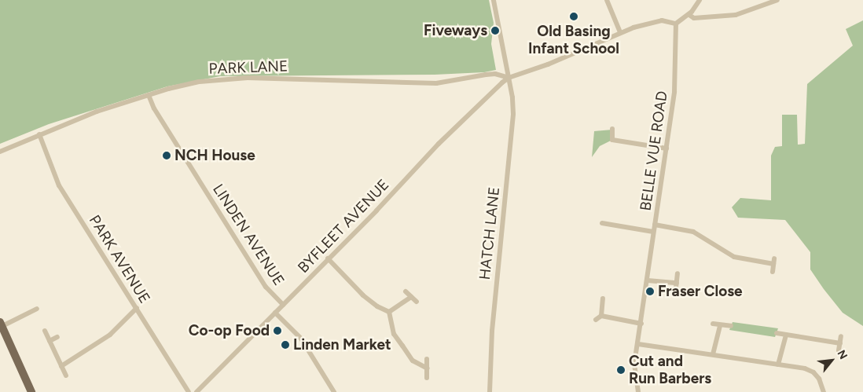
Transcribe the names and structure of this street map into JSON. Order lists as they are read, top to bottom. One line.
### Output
{"streets":{"street":["PARK LANE","BELLE VUE ROAD","BYFLEET AVENUE","HATCH LANE","LINDEN AVENUE","PARK AVENUE"]},"crossings":[["PARK LANE","BYFLEET AVENUE"],["PARK LANE","HATCH LANE"],["PARK LANE","LINDEN AVENUE"],["PARK LANE","PARK AVENUE"],["BYFLEET AVENUE","HATCH LANE"],["BYFLEET AVENUE","LINDEN AVENUE"]],"places":["Old Basing Infant School","Fiveways","NCH House","Fraser Close","Co-op Food","Linden Market","Cut and Run Barbers"],"north":"top right"}
